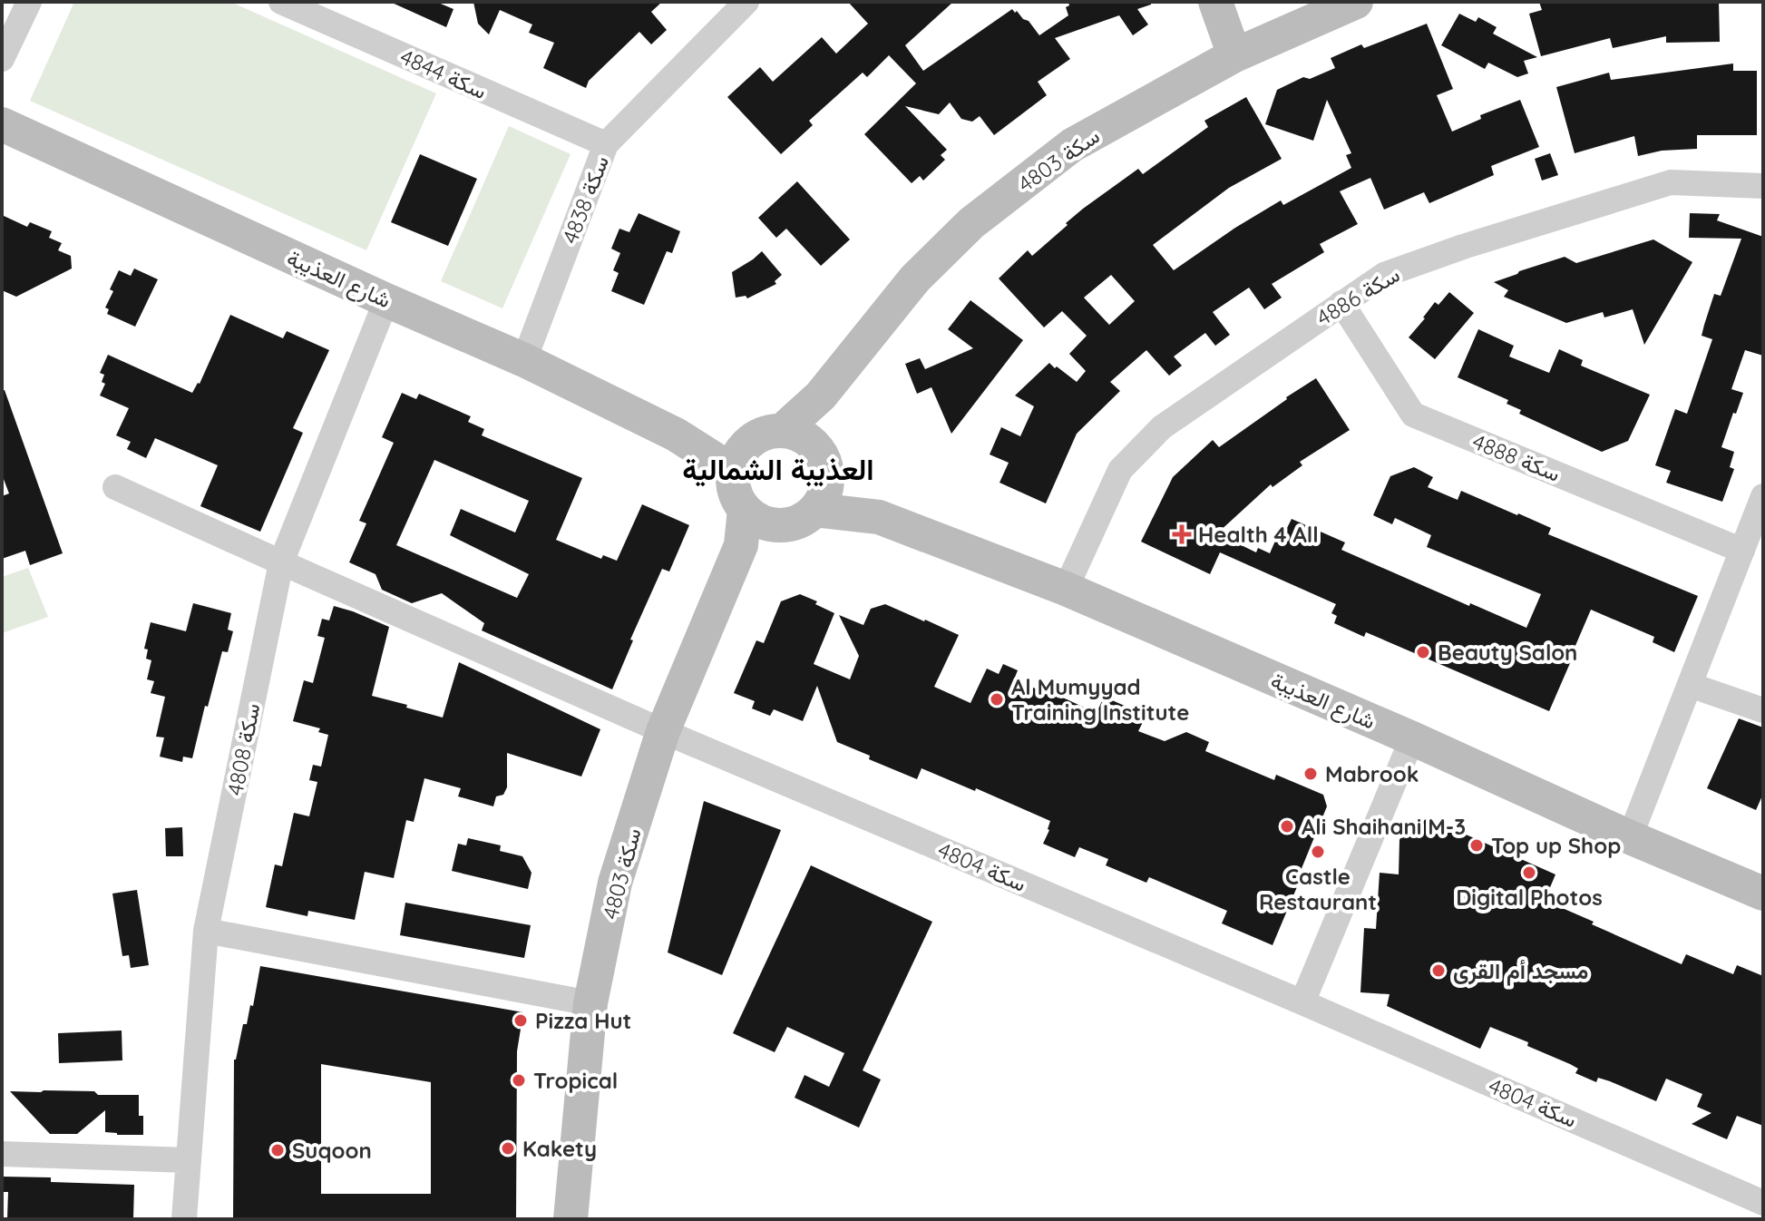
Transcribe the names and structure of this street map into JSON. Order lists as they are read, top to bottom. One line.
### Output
{"streets":{"street":["سكة 4844","سكة 4803","سكة 4838","شارع العذيبة","سكة 4886","سكة 4888","سكة 4808","سكة 4804"]},"crossings":[["سكة 4844","سكة 4838"],["سكة 4803","شارع العذيبة"],["سكة 4803","سكة 4804"],["سكة 4838","شارع العذيبة"],["شارع العذيبة","سكة 4886"],["شارع العذيبة","سكة 4808"],["سكة 4886","سكة 4888"],["سكة 4808","سكة 4804"]],"districts":["العذيبة الشمالية"],"places":{"health":["Health 4 All"],"other":["Beauty Salon","Al Mumyyad Training Institute","Mabrook","Ali Shaihani M-3","Top up Shop","Castle Restaurant","Digital Photos","مسجد أم القرى","Pizza Hut","Tropical","Kakety","Suqoon"]}}
